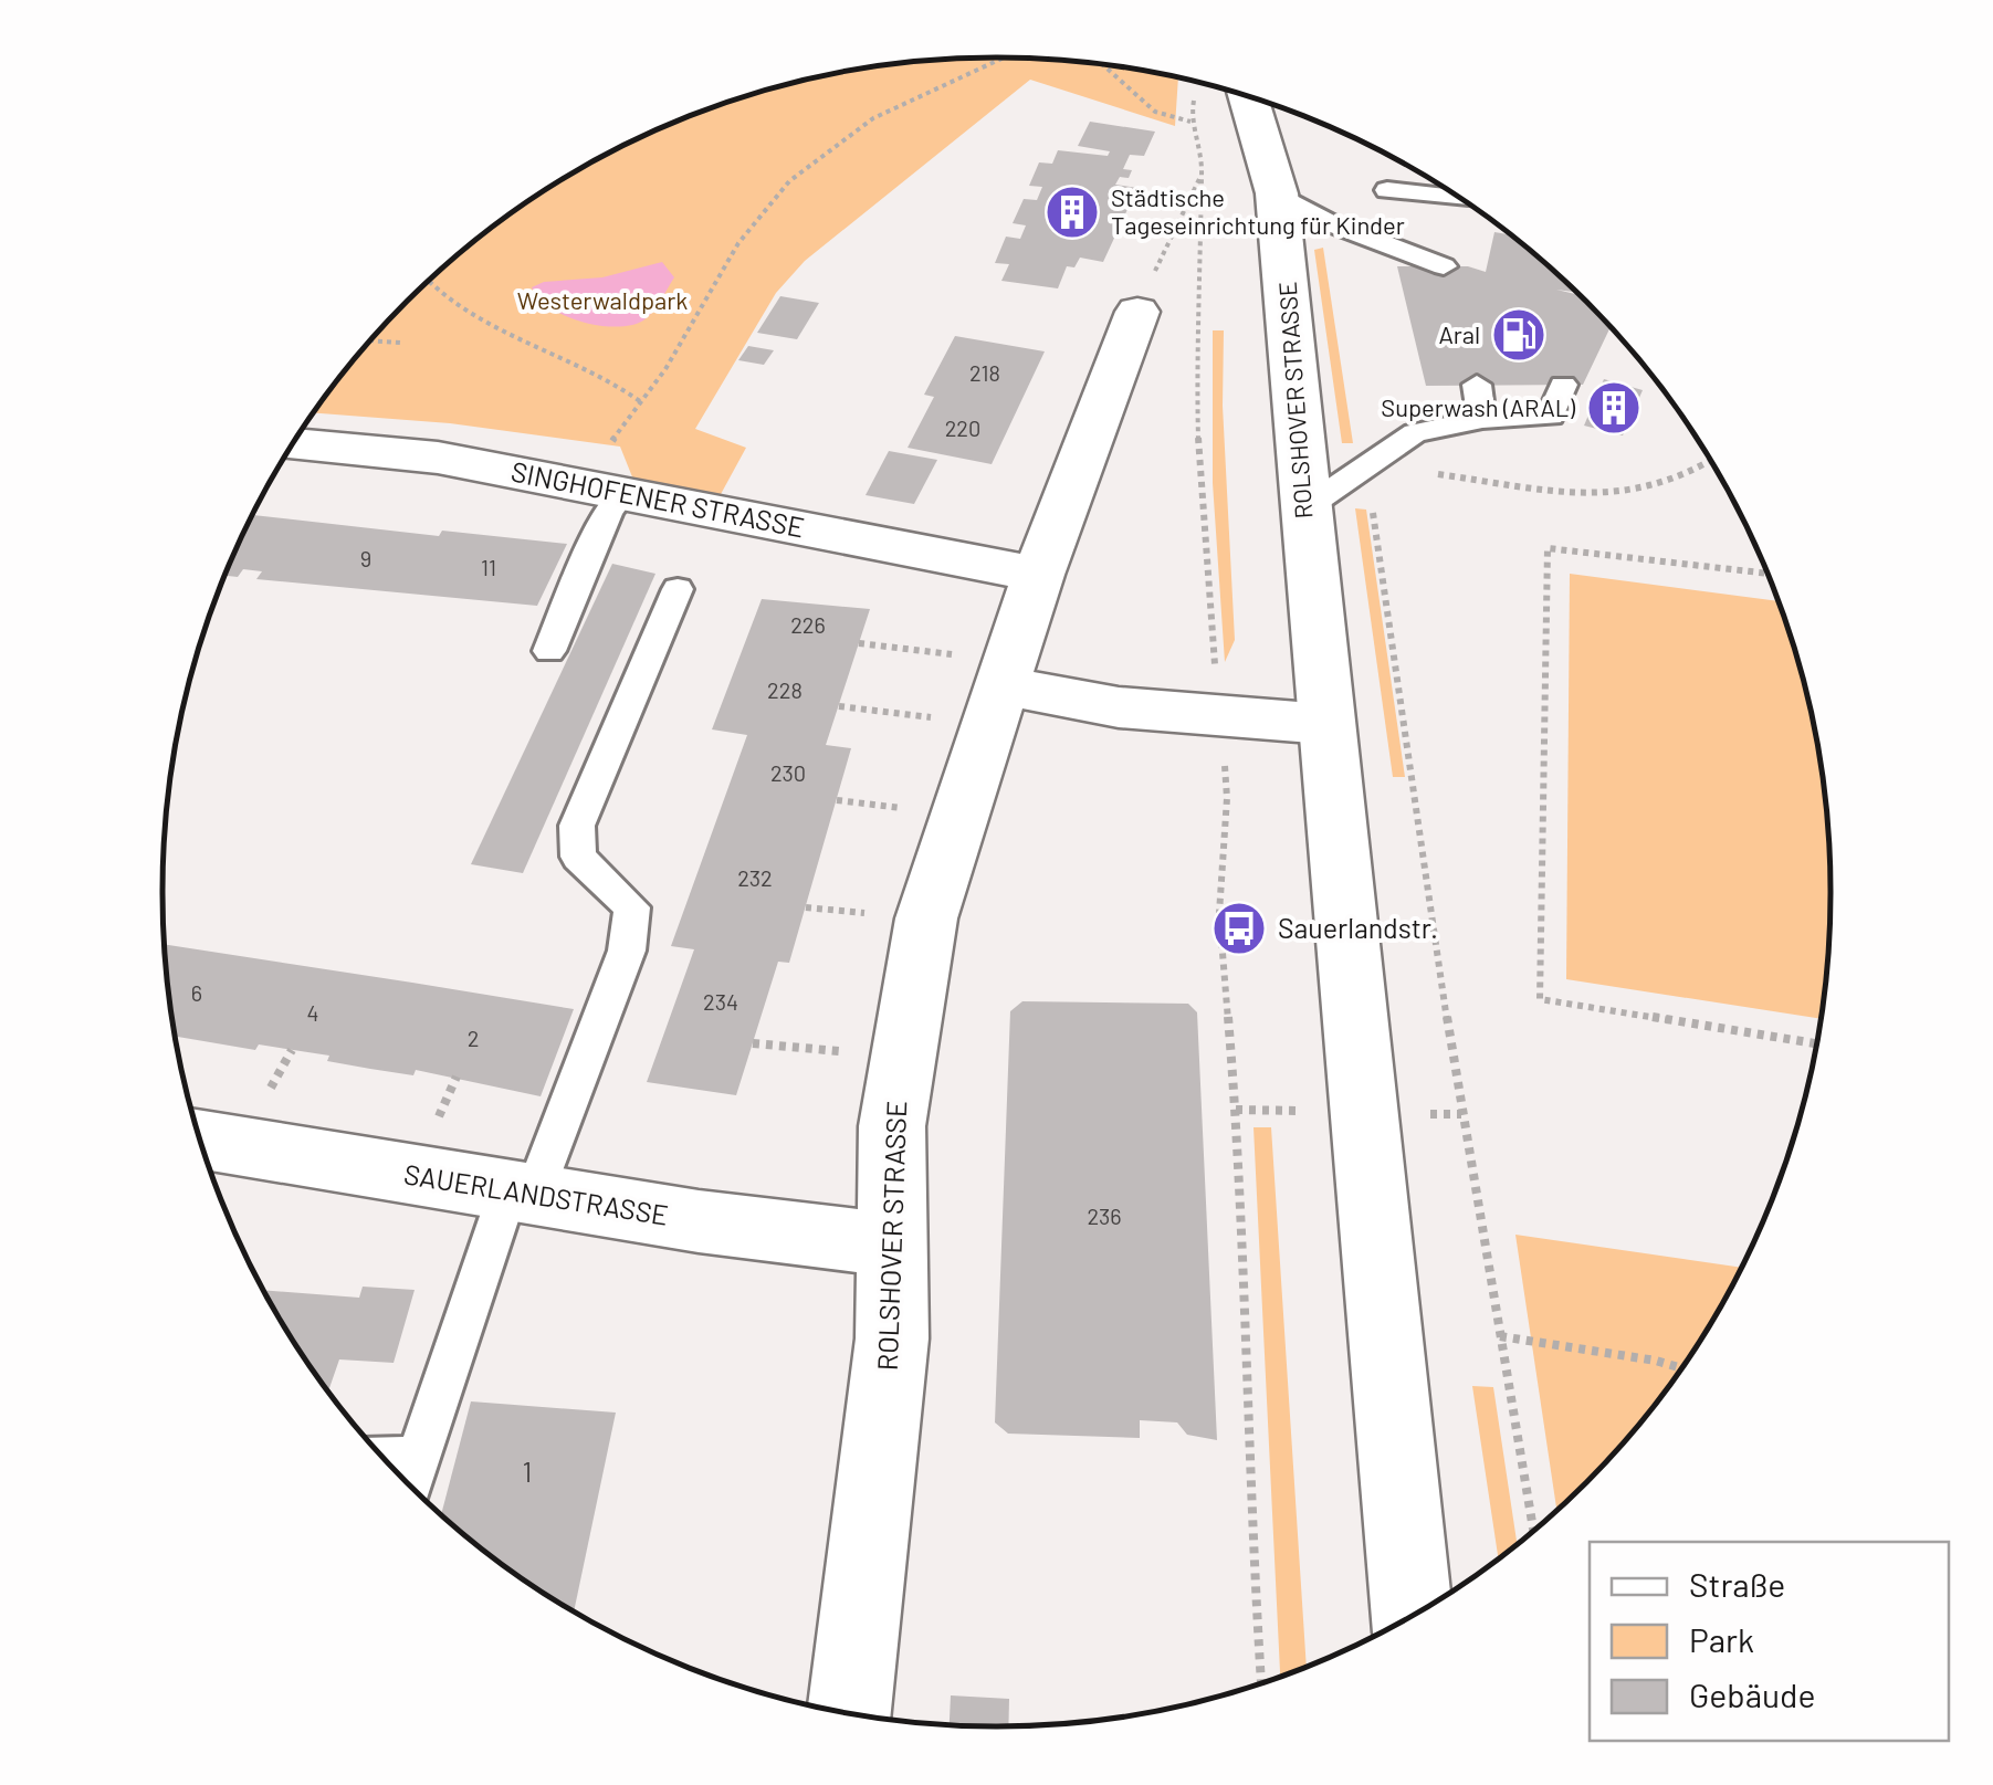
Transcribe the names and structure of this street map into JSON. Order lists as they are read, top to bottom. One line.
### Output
{"streets":{"street":["ROLSHOVER STRASSE","SINGHOFENER STRASSE","SAUERLANDSTRASSE"]},"crossings":[["ROLSHOVER STRASSE","SINGHOFENER STRASSE"],["ROLSHOVER STRASSE","SAUERLANDSTRASSE"]],"parks":["Westerwaldpark"],"places":{"building":["Städtische Tageseinrichtung für Kinder","Superwash (ARAL)"],"fuel station":["Aral"],"bus stop":["Sauerlandstr."]},"house_numbers":["218","220","9","11","226","228","230","232","6","234","4","2","236","1"],"legend":["Straße","Park","Gebäude"]}
